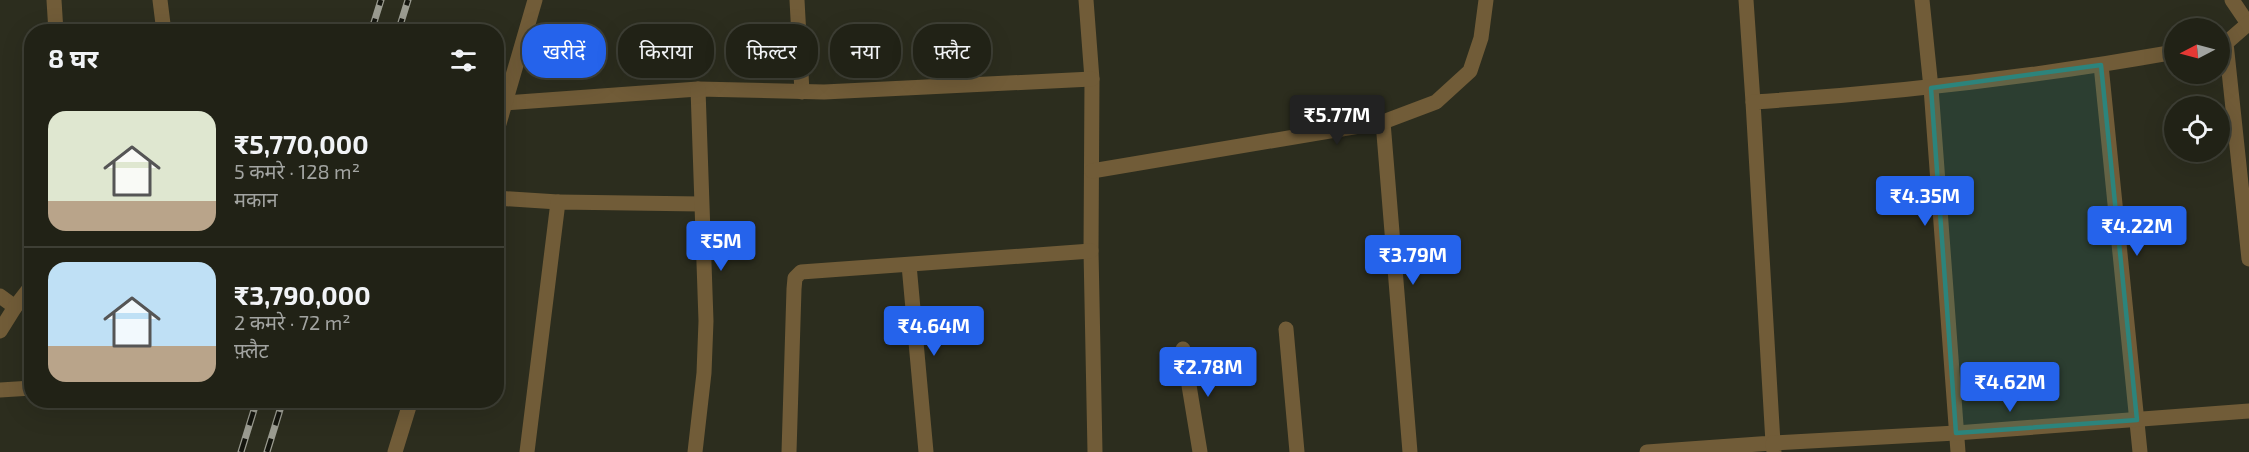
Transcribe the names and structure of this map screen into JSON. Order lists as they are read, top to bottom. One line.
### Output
{"north":"left","page":{"chip":["खरीदें","किराया","फ़िल्टर","नया","फ़्लैट"],"heading":"8 घर","price":["₹5.77M","₹4.35M","₹4.22M","₹5M","₹3.79M","₹4.64M","₹2.78M","₹4.62M"],"list":[{"name":"₹5,770,000","note":"5 कमरे · 128 m² · मकान"},{"name":"₹3,790,000","note":"2 कमरे · 72 m² · फ़्लैट"}]}}
